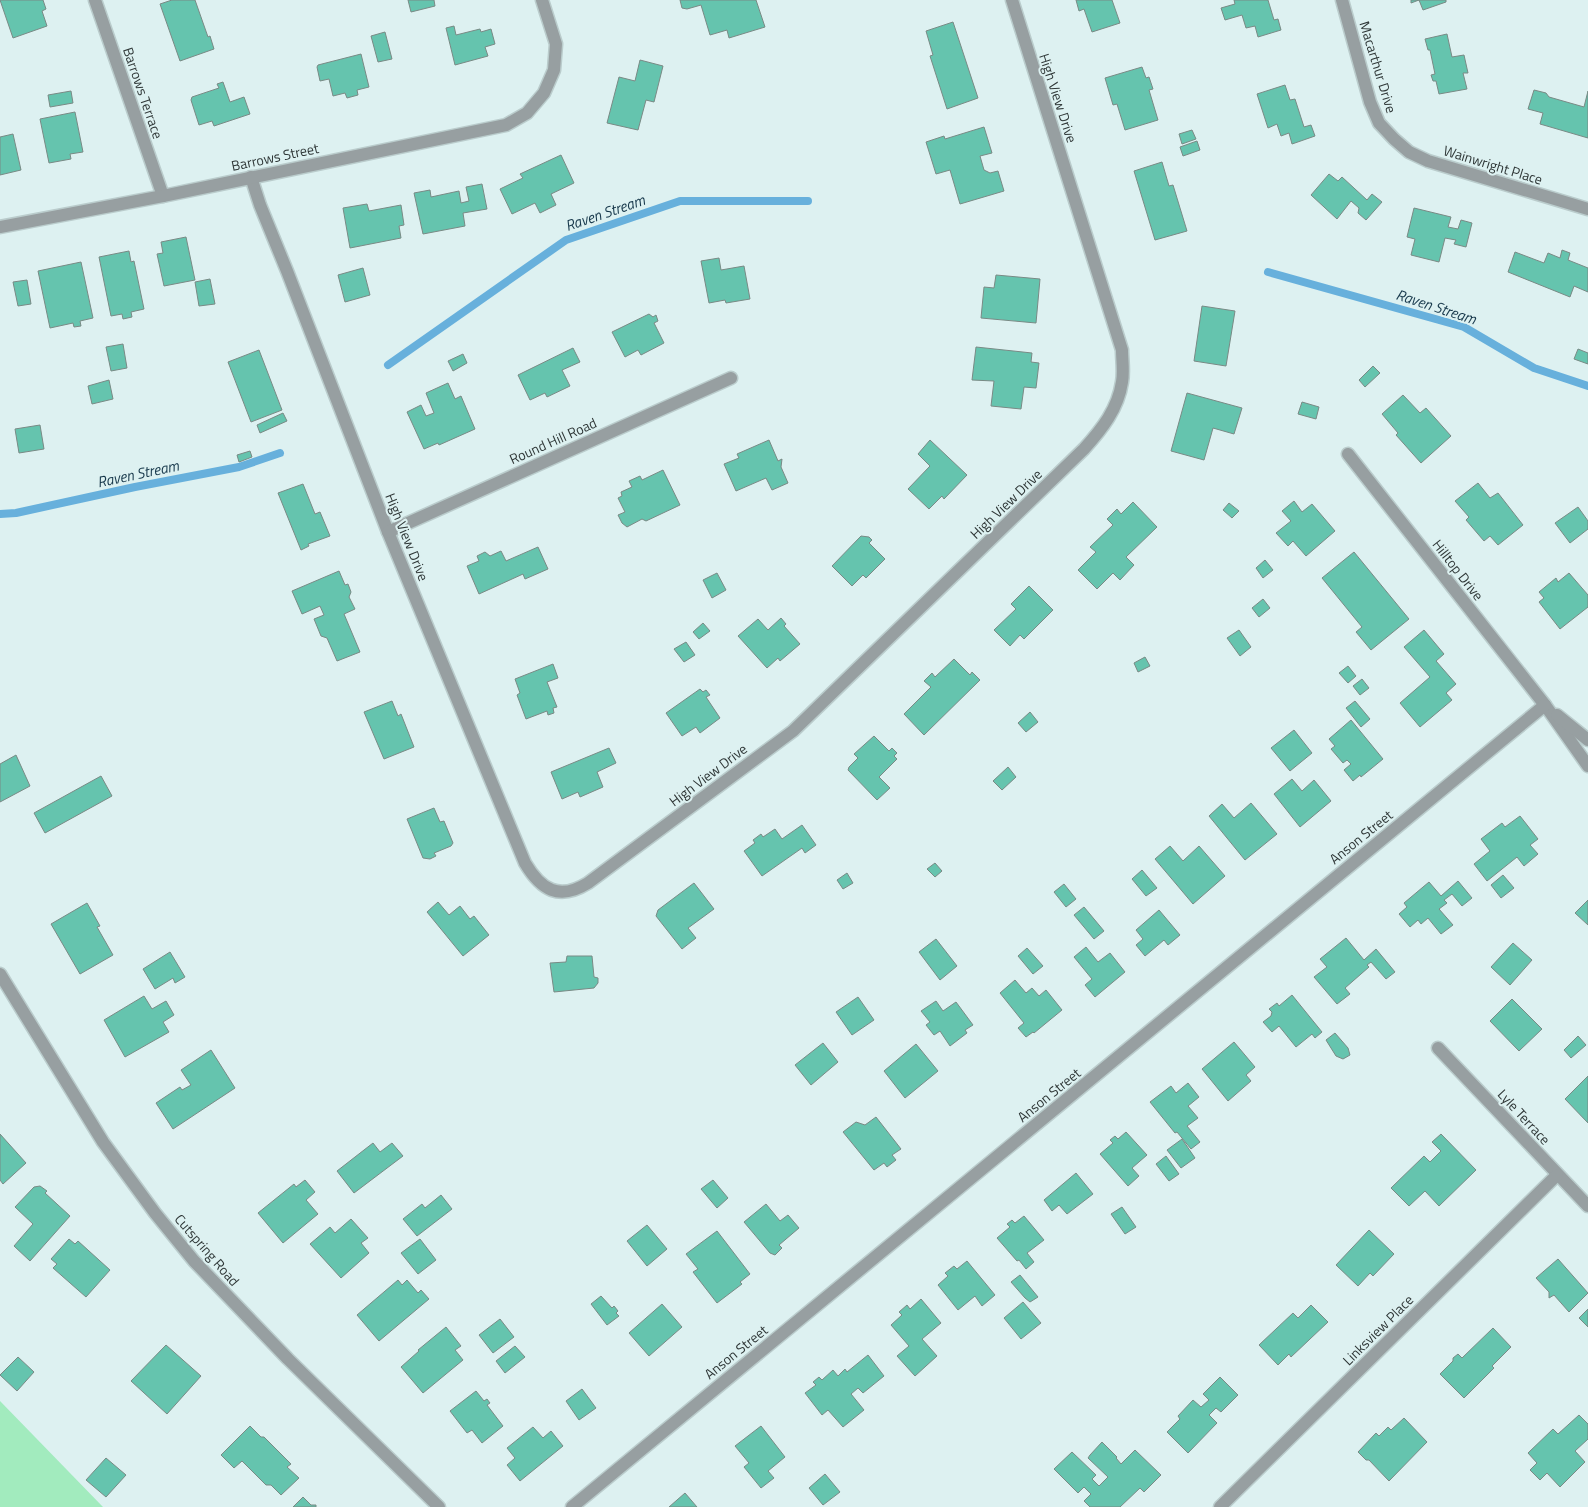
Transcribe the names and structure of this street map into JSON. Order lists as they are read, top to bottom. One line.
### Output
{"streets":{"street":["Macarthur Drive","Barrows Terrace","High View Drive","Barrows Street","Wainwright Place","Round Hill Road","Hilltop Drive","Anson Street","Lyle Terrace","Cutspring Road","Linksview Place"]},"crossings":[["Macarthur Drive","Wainwright Place"],["Barrows Terrace","Barrows Street"],["High View Drive","Barrows Street"],["High View Drive","Round Hill Road"],["Hilltop Drive","Anson Street"],["Lyle Terrace","Linksview Place"]],"water":["Raven Stream"]}
